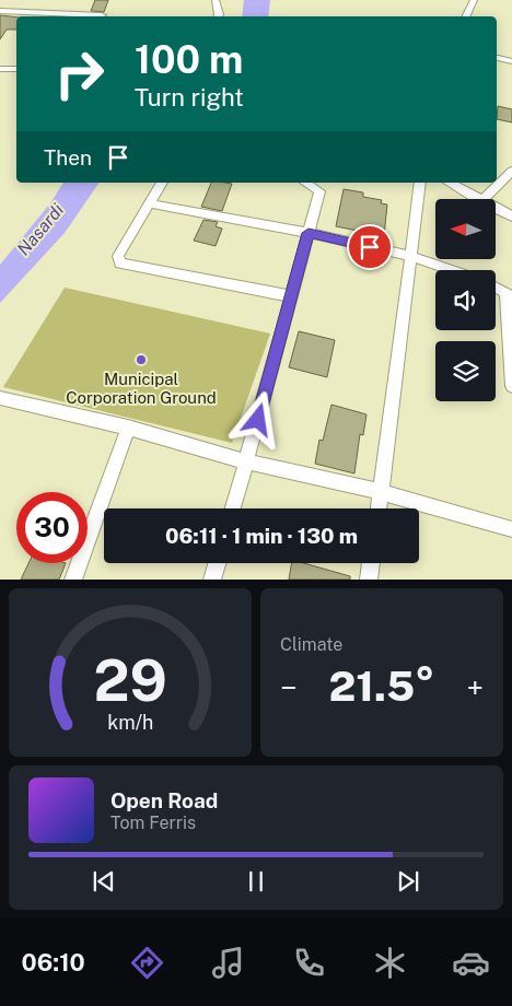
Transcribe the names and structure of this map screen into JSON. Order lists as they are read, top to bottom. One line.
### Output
{"water":["Nasardi"],"places":["Municipal Corporation Ground"],"north":"left","page":{"turn":["100 m","Turn right"],"then":"Then","limit":"30","trip":"06:11 · 1 min · 130 m","tile":"Climate","heat":["−","21.5°","+"],"song":["Open Road","Tom Ferris"],"tabs":"06:10","gauge":["29","km/h"]}}
